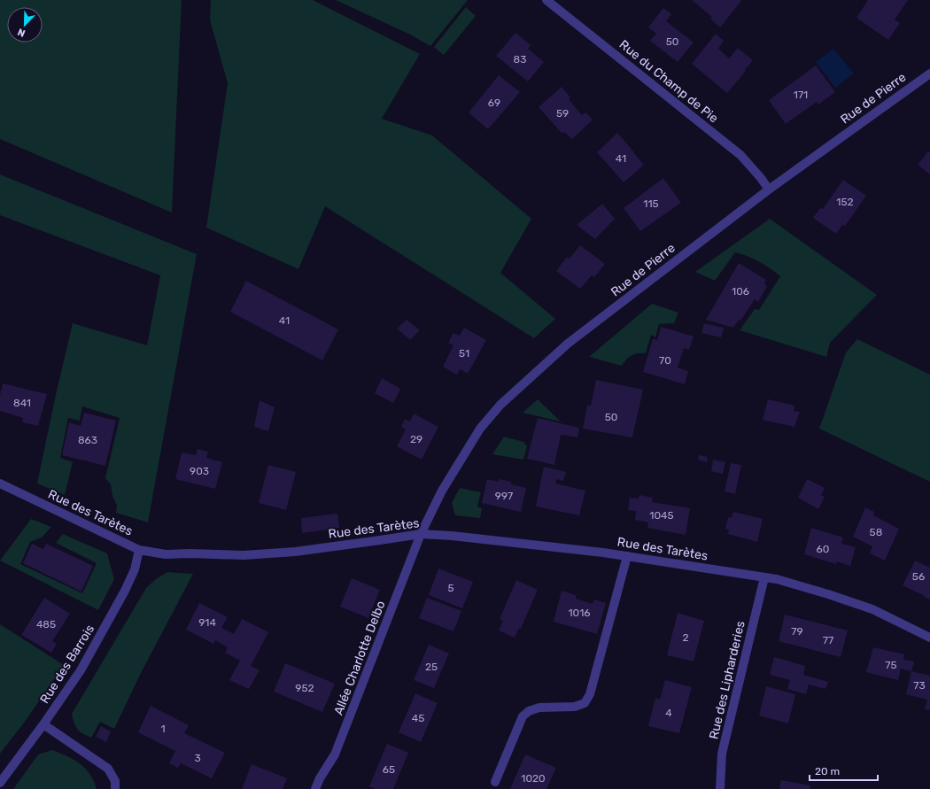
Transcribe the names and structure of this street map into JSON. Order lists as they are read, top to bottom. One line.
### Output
{"streets":{"street":["Rue du Champ de Pie","Rue de Pierre","Rue des Tarètes","Allée Charlotte Delbo","Rue des Barrois","Rue des Lipharderies"]},"crossings":[["Rue du Champ de Pie","Rue de Pierre"],["Rue de Pierre","Rue des Tarètes"],["Rue de Pierre","Allée Charlotte Delbo"],["Rue des Tarètes","Allée Charlotte Delbo"],["Rue des Tarètes","Rue des Barrois"],["Rue des Tarètes","Rue des Lipharderies"]],"house_numbers":["50","83","171","69","59","41","152","115","106","41","51","70","841","50","29","863","903","997","1045","58","60","56","5","1016","914","485","79","2","77","75","25","73","952","4","45","1","3","65","1020"],"scale_bar":"20 m","north":"bottom left"}
